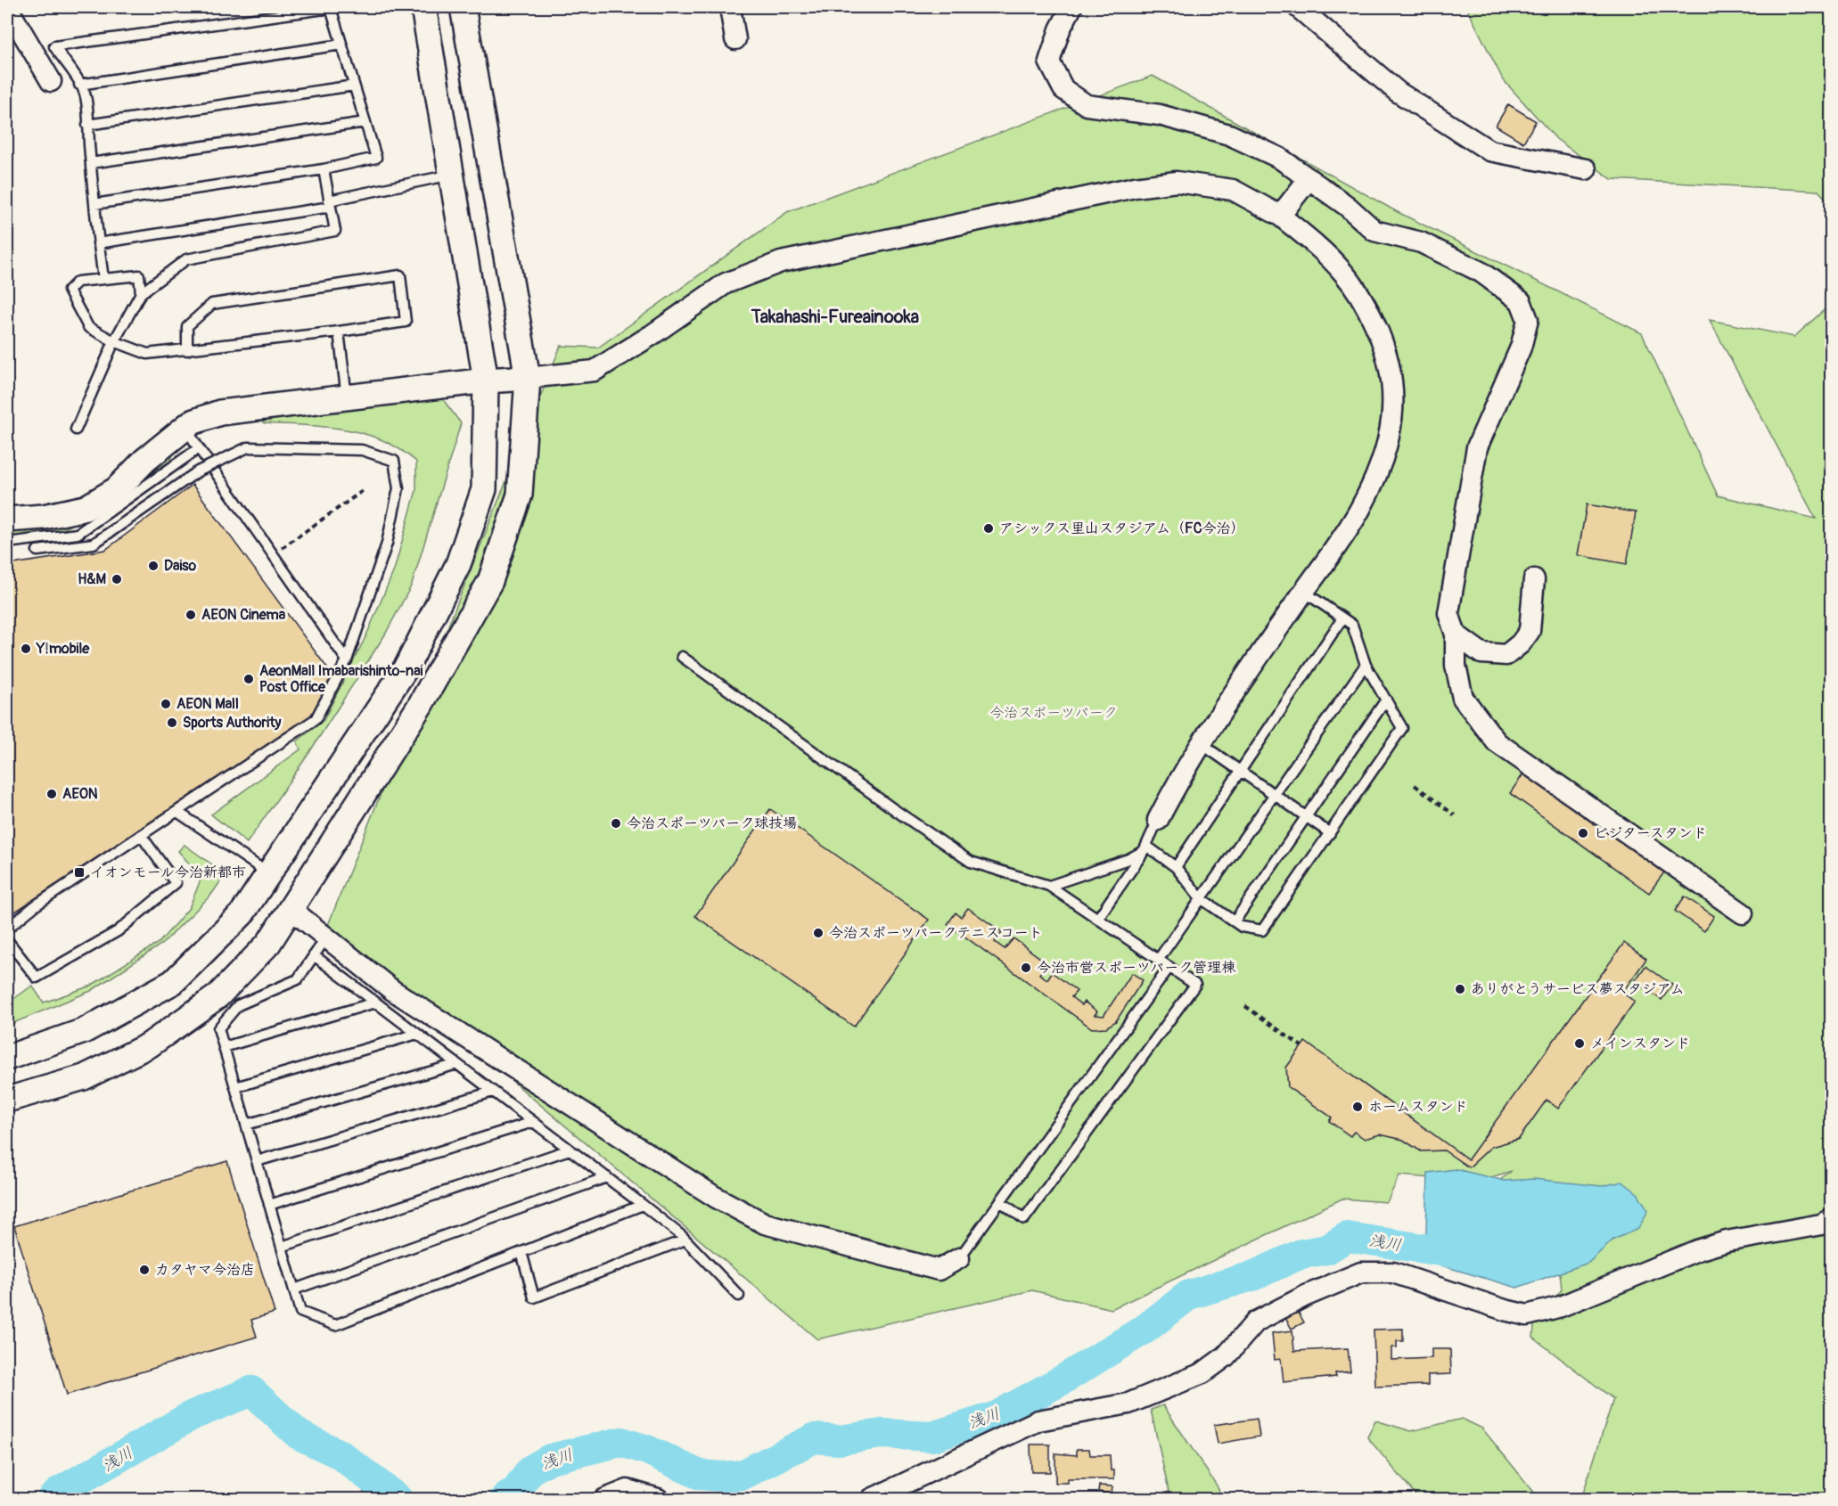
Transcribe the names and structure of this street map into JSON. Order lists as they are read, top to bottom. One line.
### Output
{"districts":["Takahashi-Fureainooka"],"water":["浅川"],"parks":["今治スポーツパーク"],"places":{"other":["アシックス里山スタジアム（FC今治）","Daiso","H&M","AEON Cinema","Y!mobile","AeonMall Imabarishinto-nai Post Office","AEON Mall","Sports Authority","AEON","今治スポーツパーク球技場","ビジタースタンド","今治スポーツパークテニスコート","今治市営スポーツパーク管理棟","ありがとうサービス夢スタジアム","メインスタンド","ホームスタンド","カタヤマ今治店"],"transit":["イオンモール今治新都市"]}}
